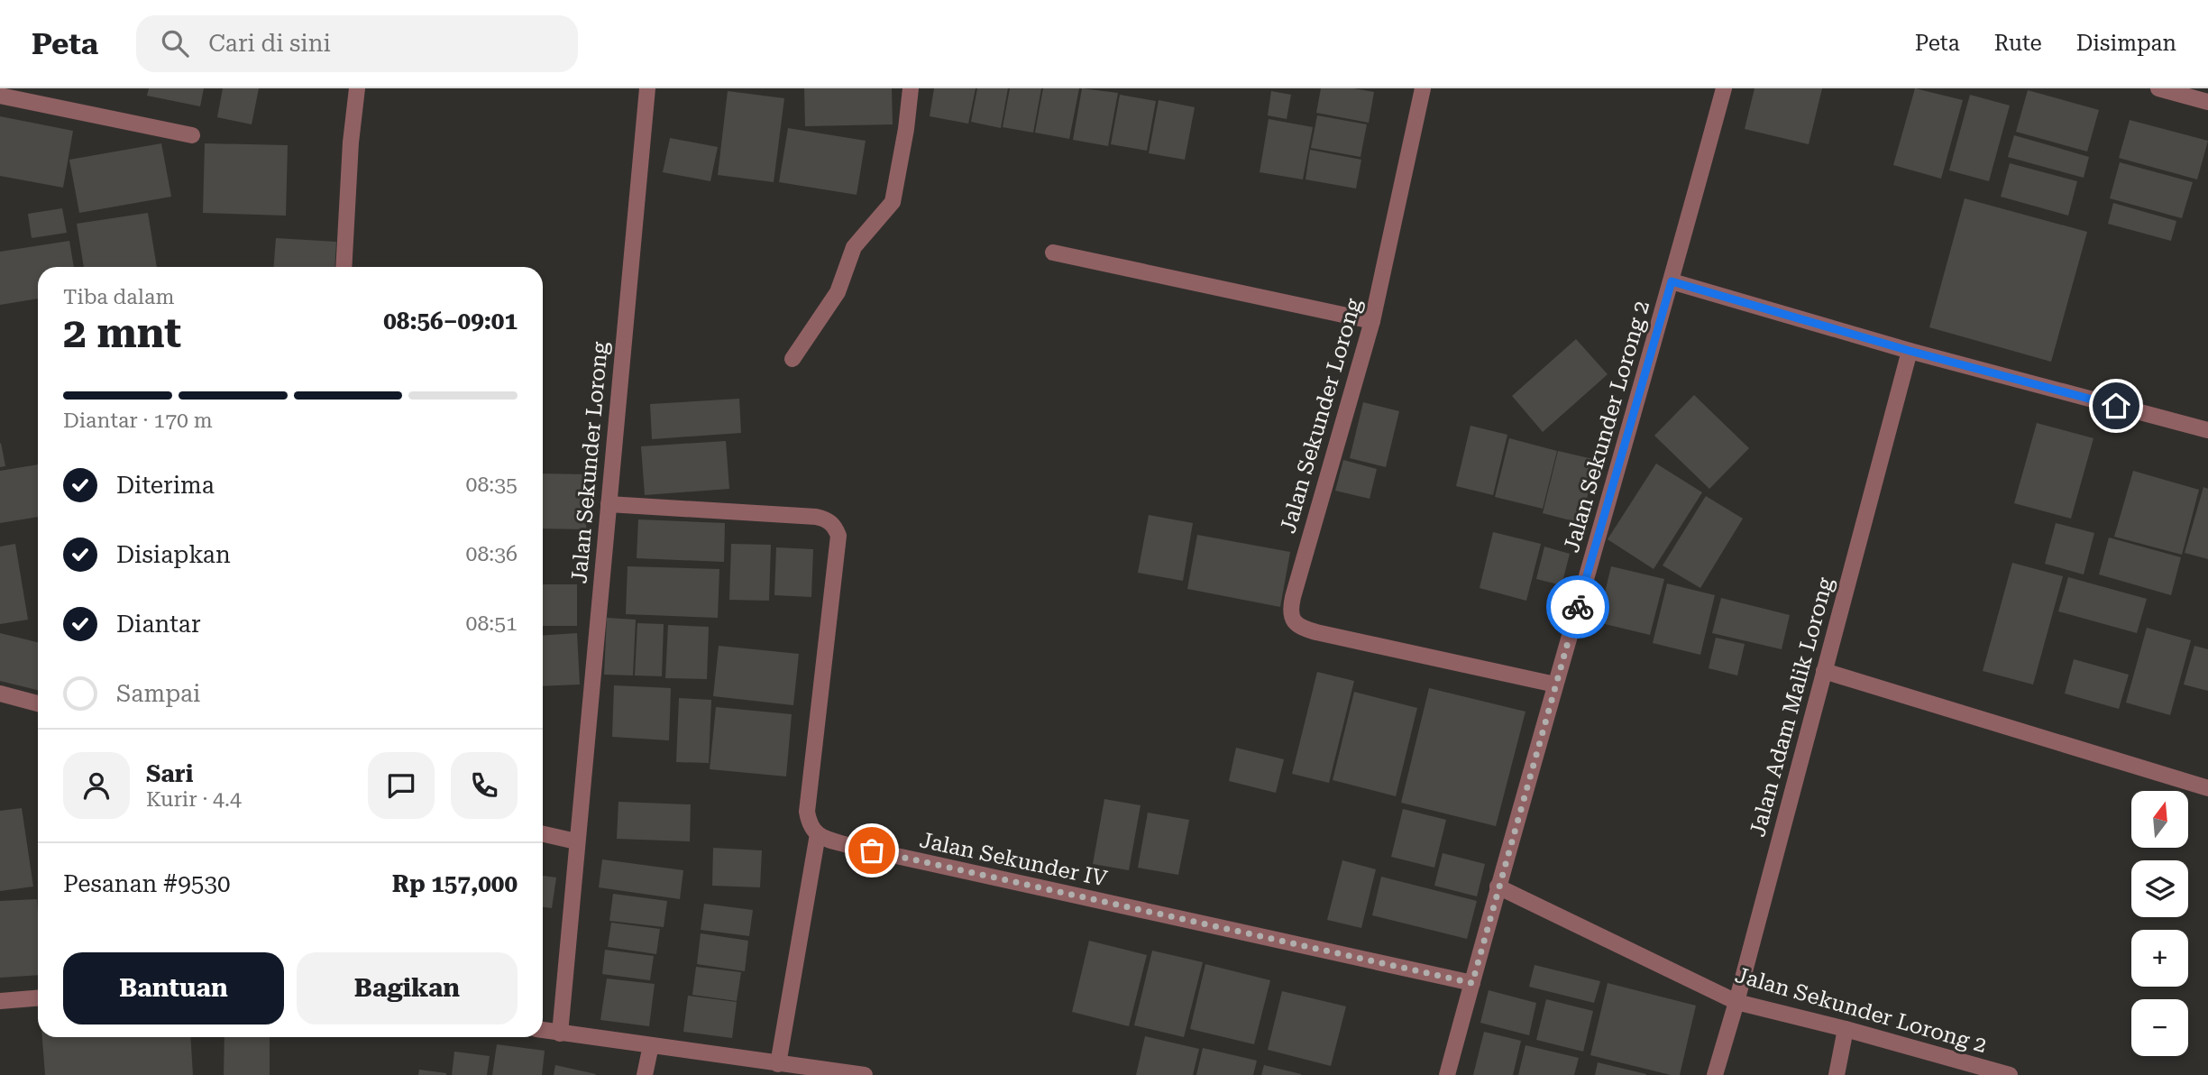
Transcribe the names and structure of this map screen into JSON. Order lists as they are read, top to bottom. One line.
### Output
{"streets":{"street":["Jalan Sekunder Lorong","Jalan Sekunder Lorong 2","Jalan Adam Malik Lorong","Jalan Sekunder IV"]},"crossings":[["Jalan Sekunder Lorong","Jalan Sekunder Lorong 2"],["Jalan Sekunder Lorong 2","Jalan Adam Malik Lorong"],["Jalan Sekunder Lorong 2","Jalan Sekunder IV"]],"north":"top","page":{"header":"Peta","search":"Cari di sini","nav":["Peta","Rute","Disimpan"],"heading":["2 mnt","Tiba dalam","08:56–09:01"],"panel":["Sari","Kurir · 4.4","Pesanan #9530","Rp 157,000"],"bar":"Diantar · 170 m","list":[["Diterima","08:35"],["Disiapkan","08:36"],["Diantar","08:51"],"Sampai"],"map_buttons":["+","−"],"buttons":["Bantuan","Bagikan"]}}
